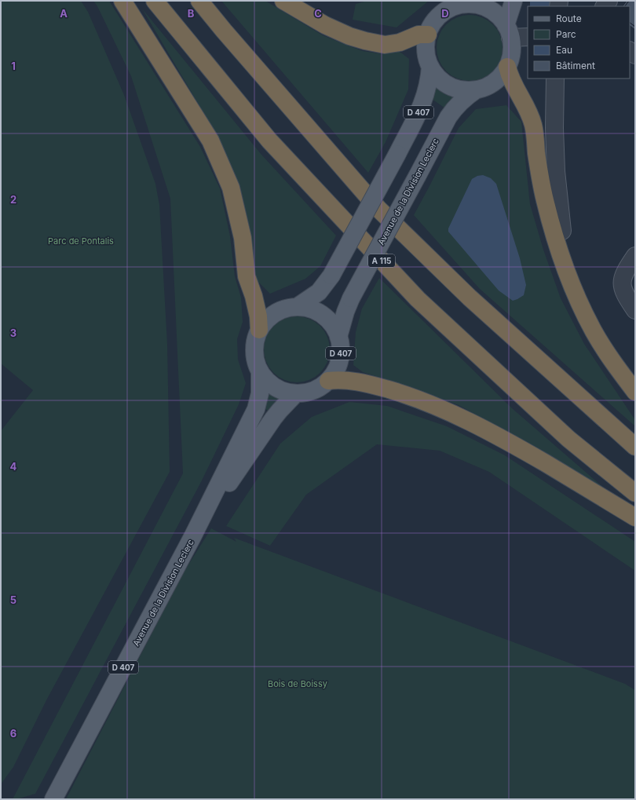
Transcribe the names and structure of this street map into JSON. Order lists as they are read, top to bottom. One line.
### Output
{"streets":{"highway":["A 115"],"main road":["D 407","Avenue de la Division Leclerc"]},"crossings":[["D 407","Avenue de la Division Leclerc"]],"parks":["Parc de Pontalis","Bois de Boissy"],"legend":["Route","Parc","Eau","Bâtiment"],"grid":{"columns":["A","B","C","D"],"rows":["1","2","3","4","5","6"]}}
